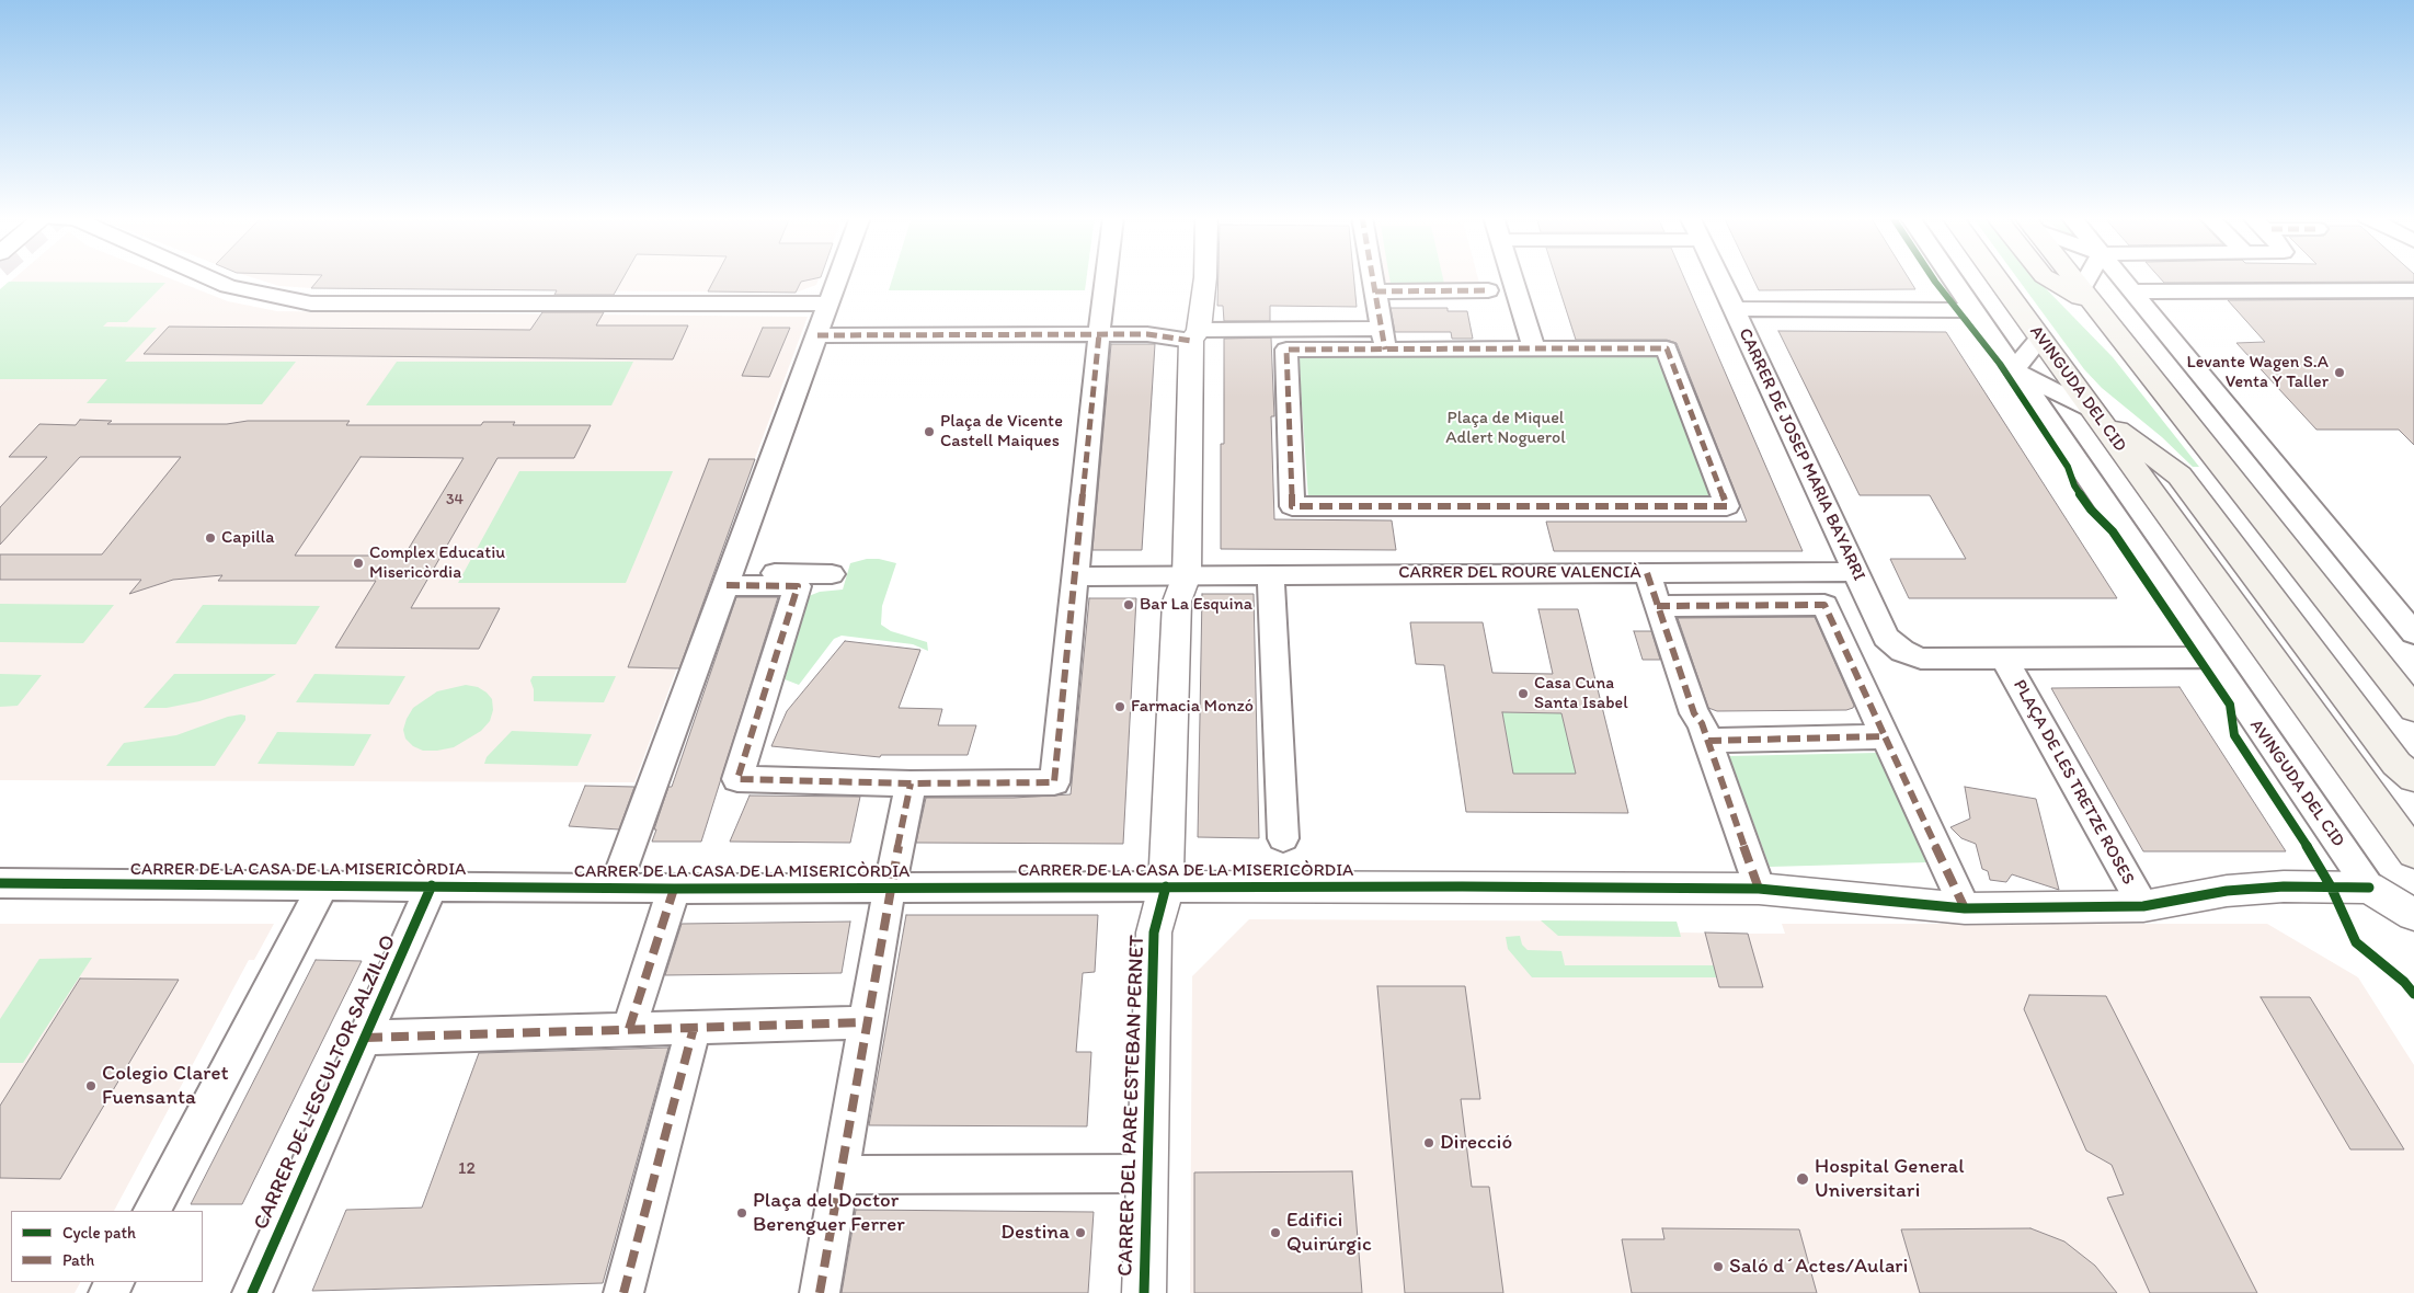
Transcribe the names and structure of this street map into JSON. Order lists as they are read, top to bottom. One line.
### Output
{"streets":{"main road":["AVINGUDA DEL CID"],"street":["CARRER DE JOSEP MARIA BAYARRI","CARRER DEL ROURE VALENCIÀ","PLAÇA DE LES TRETZE ROSES","CARRER DE LA CASA DE LA MISERICÒRDIA","CARRER DE L'ESCULTOR SALZILLO","CARRER DEL PARE ESTEBAN PERNET"]},"crossings":[["AVINGUDA DEL CID","PLAÇA DE LES TRETZE ROSES"],["AVINGUDA DEL CID","CARRER DE LA CASA DE LA MISERICÒRDIA"],["CARRER DE JOSEP MARIA BAYARRI","CARRER DEL ROURE VALENCIÀ"],["CARRER DE JOSEP MARIA BAYARRI","PLAÇA DE LES TRETZE ROSES"],["CARRER DEL ROURE VALENCIÀ","CARRER DEL PARE ESTEBAN PERNET"],["PLAÇA DE LES TRETZE ROSES","CARRER DE LA CASA DE LA MISERICÒRDIA"],["CARRER DE LA CASA DE LA MISERICÒRDIA","CARRER DE L'ESCULTOR SALZILLO"],["CARRER DE LA CASA DE LA MISERICÒRDIA","CARRER DEL PARE ESTEBAN PERNET"]],"parks":["Plaça de Miquel Adlert Noguerol"],"places":["Levante Wagen S.A Venta Y Taller","Plaça de Vicente Castell Maiques","Capilla","Complex Educatiu Misericòrdia","Bar La Esquina","Casa Cuna Santa Isabel","Farmacia Monzó","Colegio Claret Fuensanta","Direcció","Hospital General Universitari","Plaça del Doctor Berenguer Ferrer","Destina","Edifici Quirúrgic","Saló d´Actes/Aulari"],"house_numbers":["34","12"],"legend":["Cycle path","Path"]}
